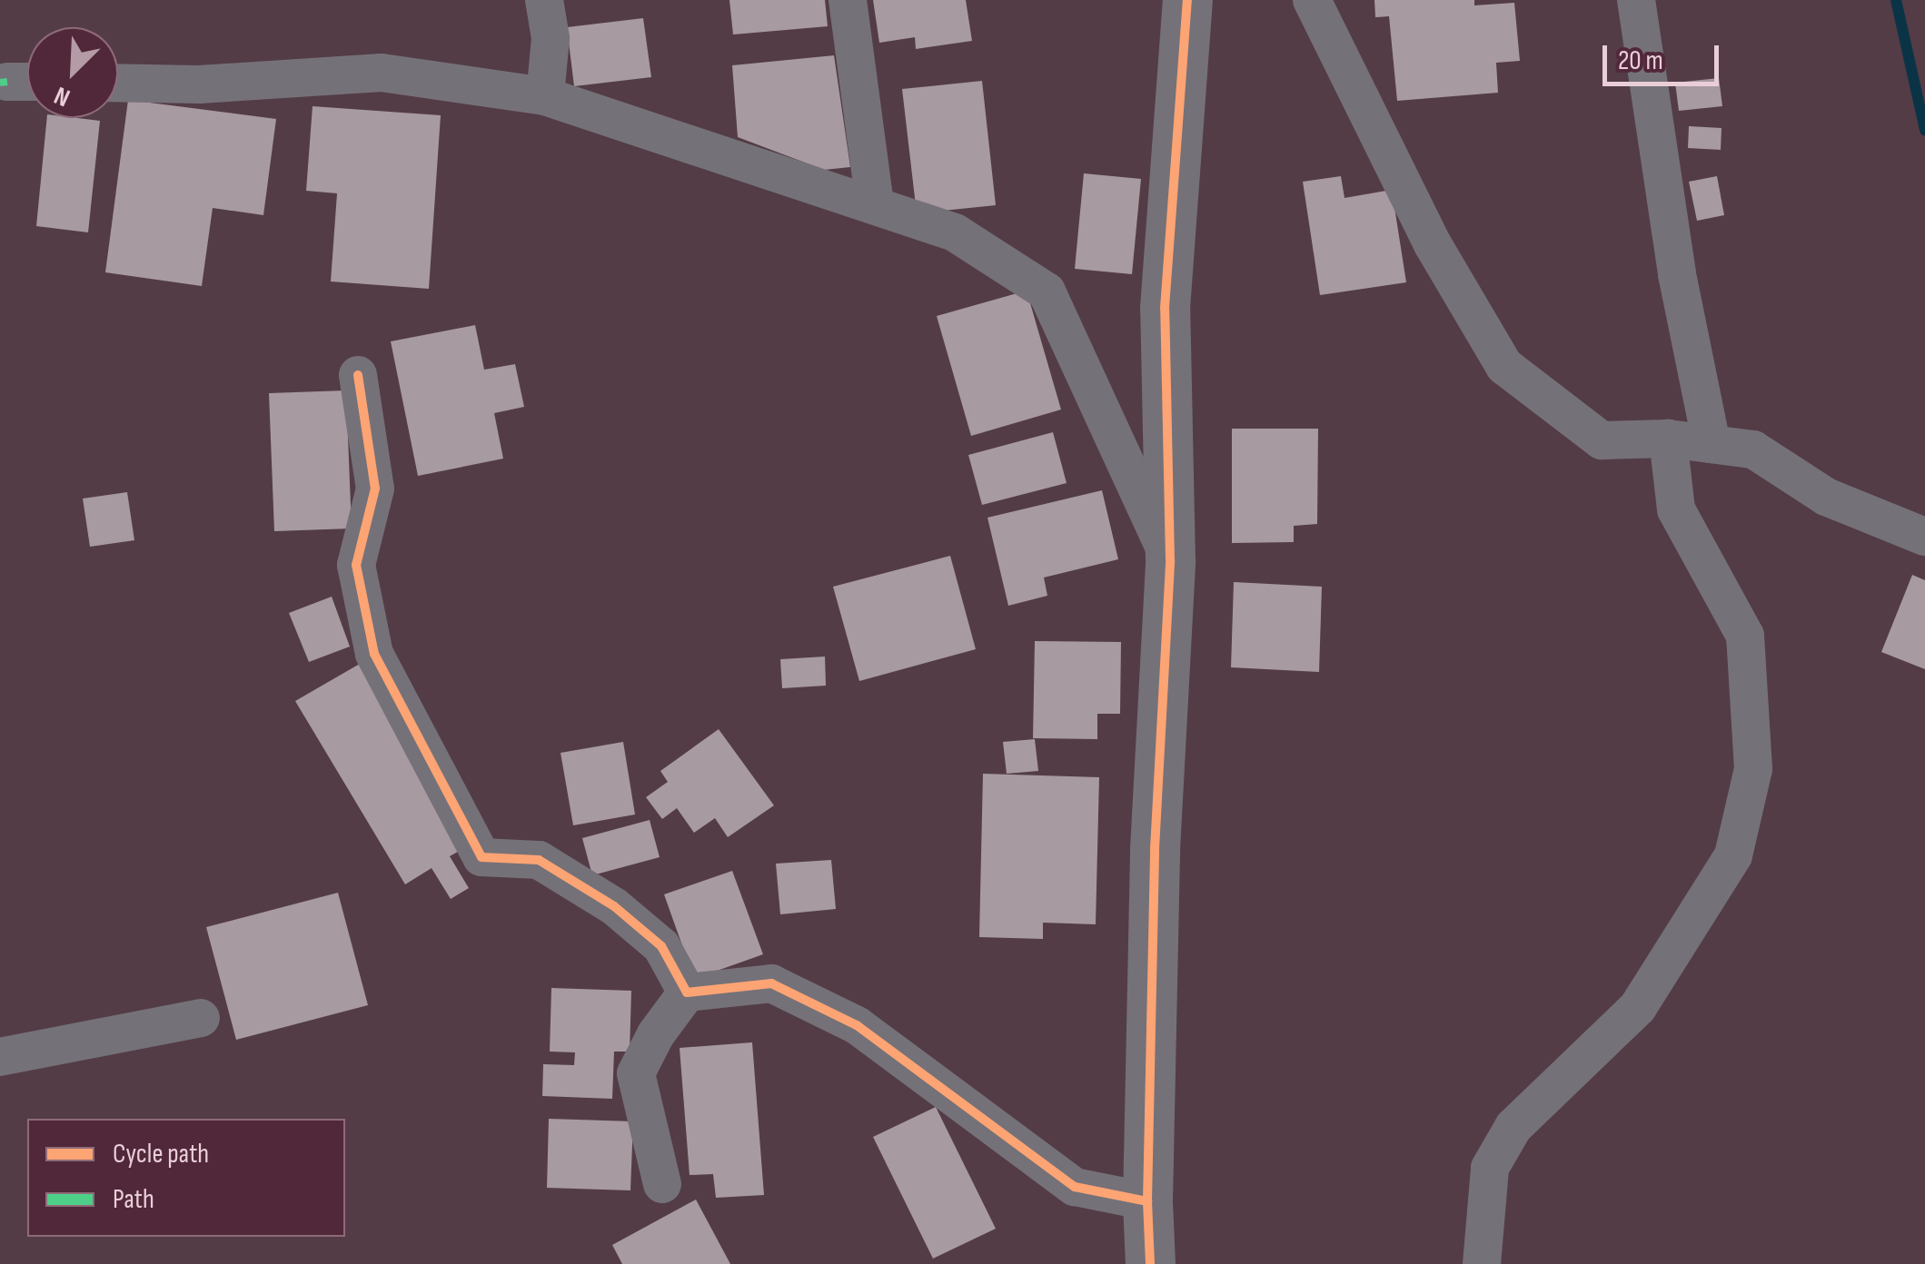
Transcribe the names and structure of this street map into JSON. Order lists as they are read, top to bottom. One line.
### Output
{"legend":["Cycle path","Path"],"scale_bar":"20 m","north":"bottom left"}
